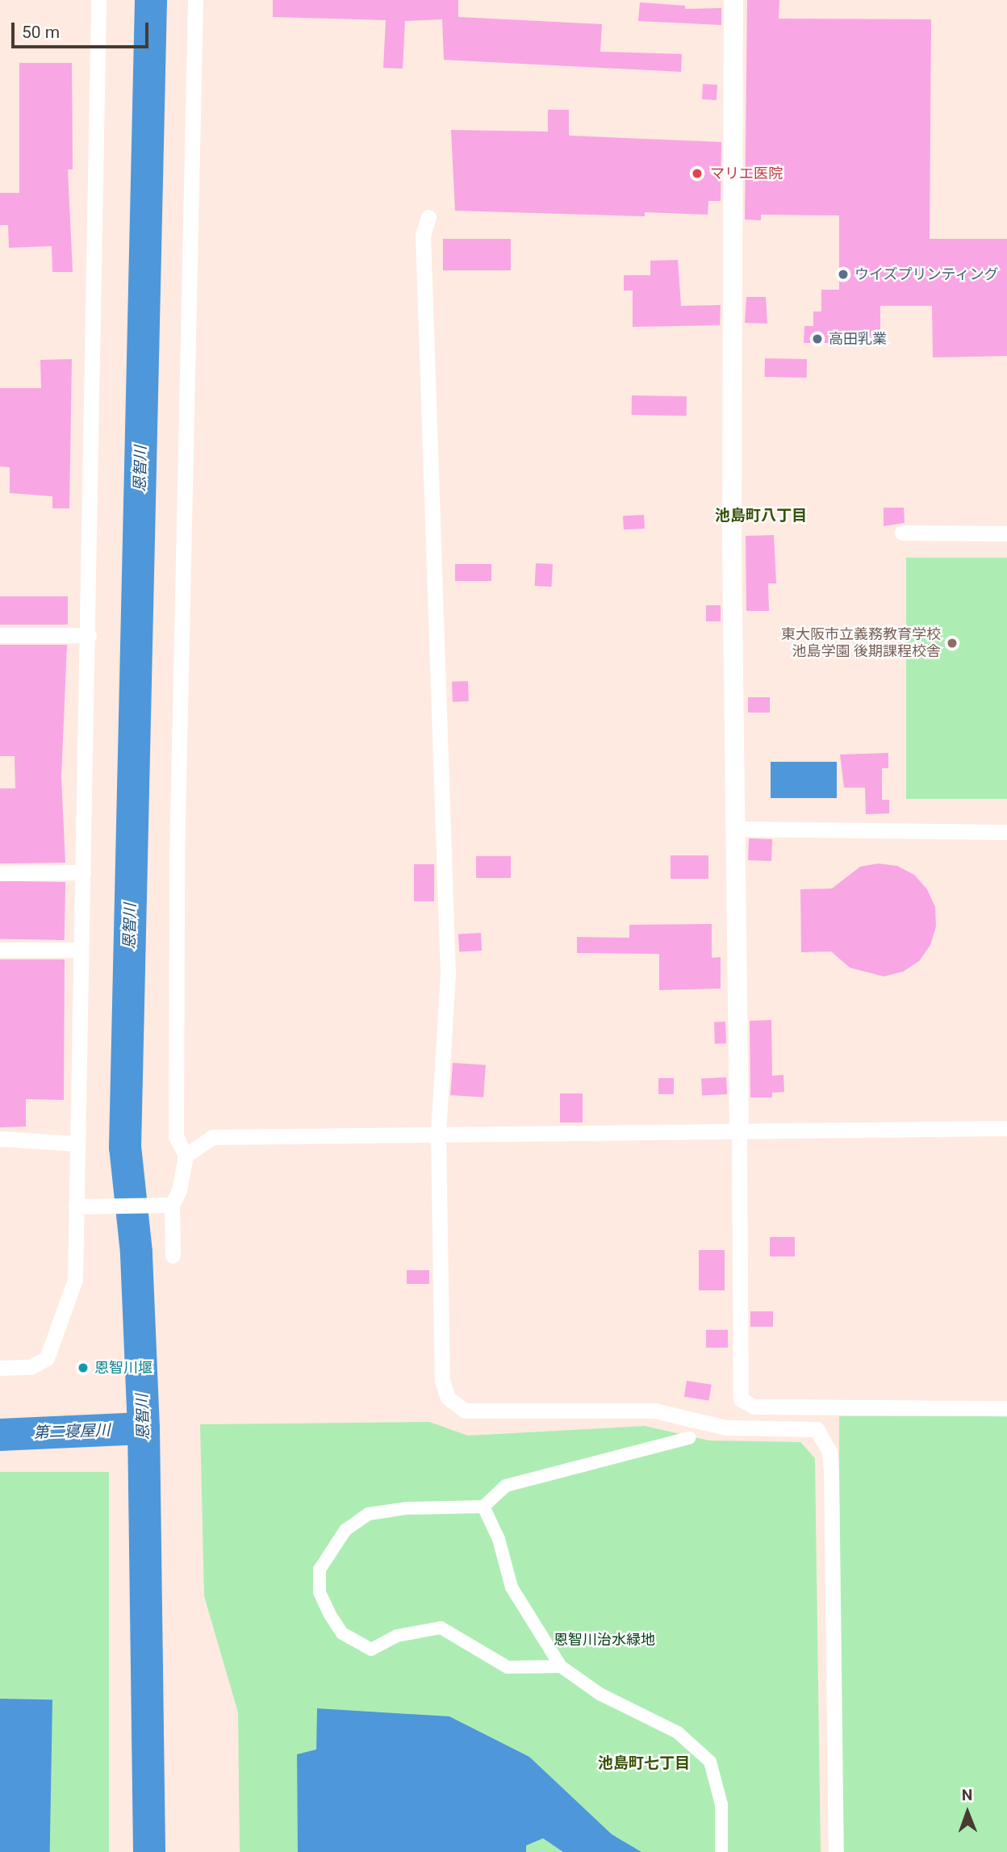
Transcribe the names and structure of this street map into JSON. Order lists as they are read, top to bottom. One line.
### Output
{"districts":["池島町八丁目","池島町七丁目"],"water":["恩智川","第二寝屋川"],"parks":["恩智川治水緑地"],"places":["マリエ医院","ウイズプリンティング","高田乳業","東大阪市立義務教育学校 池島学園 後期課程校舎","恩智川堰"],"scale_bar":"50 m","north":"top"}
